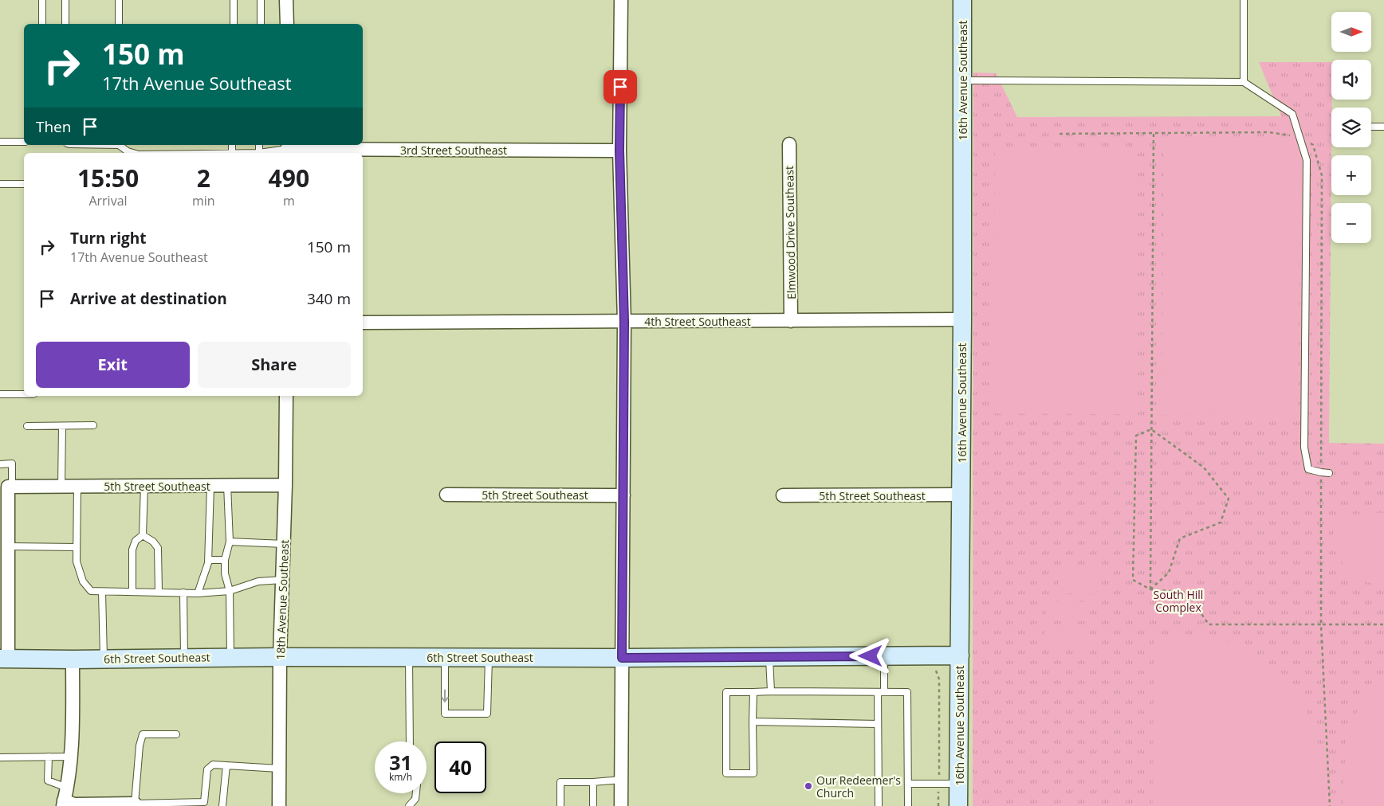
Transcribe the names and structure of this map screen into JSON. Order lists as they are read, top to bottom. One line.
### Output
{"streets":{"street":["16th Avenue Southeast","3rd Street Southeast","Elmwood Drive Southeast","4th Street Southeast","5th Street Southeast","18th Avenue Southeast","6th Street Southeast"]},"crossings":[["16th Avenue Southeast","4th Street Southeast"],["16th Avenue Southeast","5th Street Southeast"],["16th Avenue Southeast","6th Street Southeast"],["Elmwood Drive Southeast","4th Street Southeast"],["5th Street Southeast","18th Avenue Southeast"],["18th Avenue Southeast","6th Street Southeast"]],"parks":["South Hill Complex"],"places":["Our Redeemer's Church"],"north":"right","page":{"map_buttons":["+","−"],"turn":["150 m","17th Avenue Southeast"],"then":"Then","eta":["15:50","Arrival","2","min","490","m"],"list":[{"name":"Turn right","note":"17th Avenue Southeast","value":"150 m"},{"name":"Arrive at destination","value":"340 m"}],"buttons":["Exit","Share"],"speed":"31 km/h","limit":"40"}}
